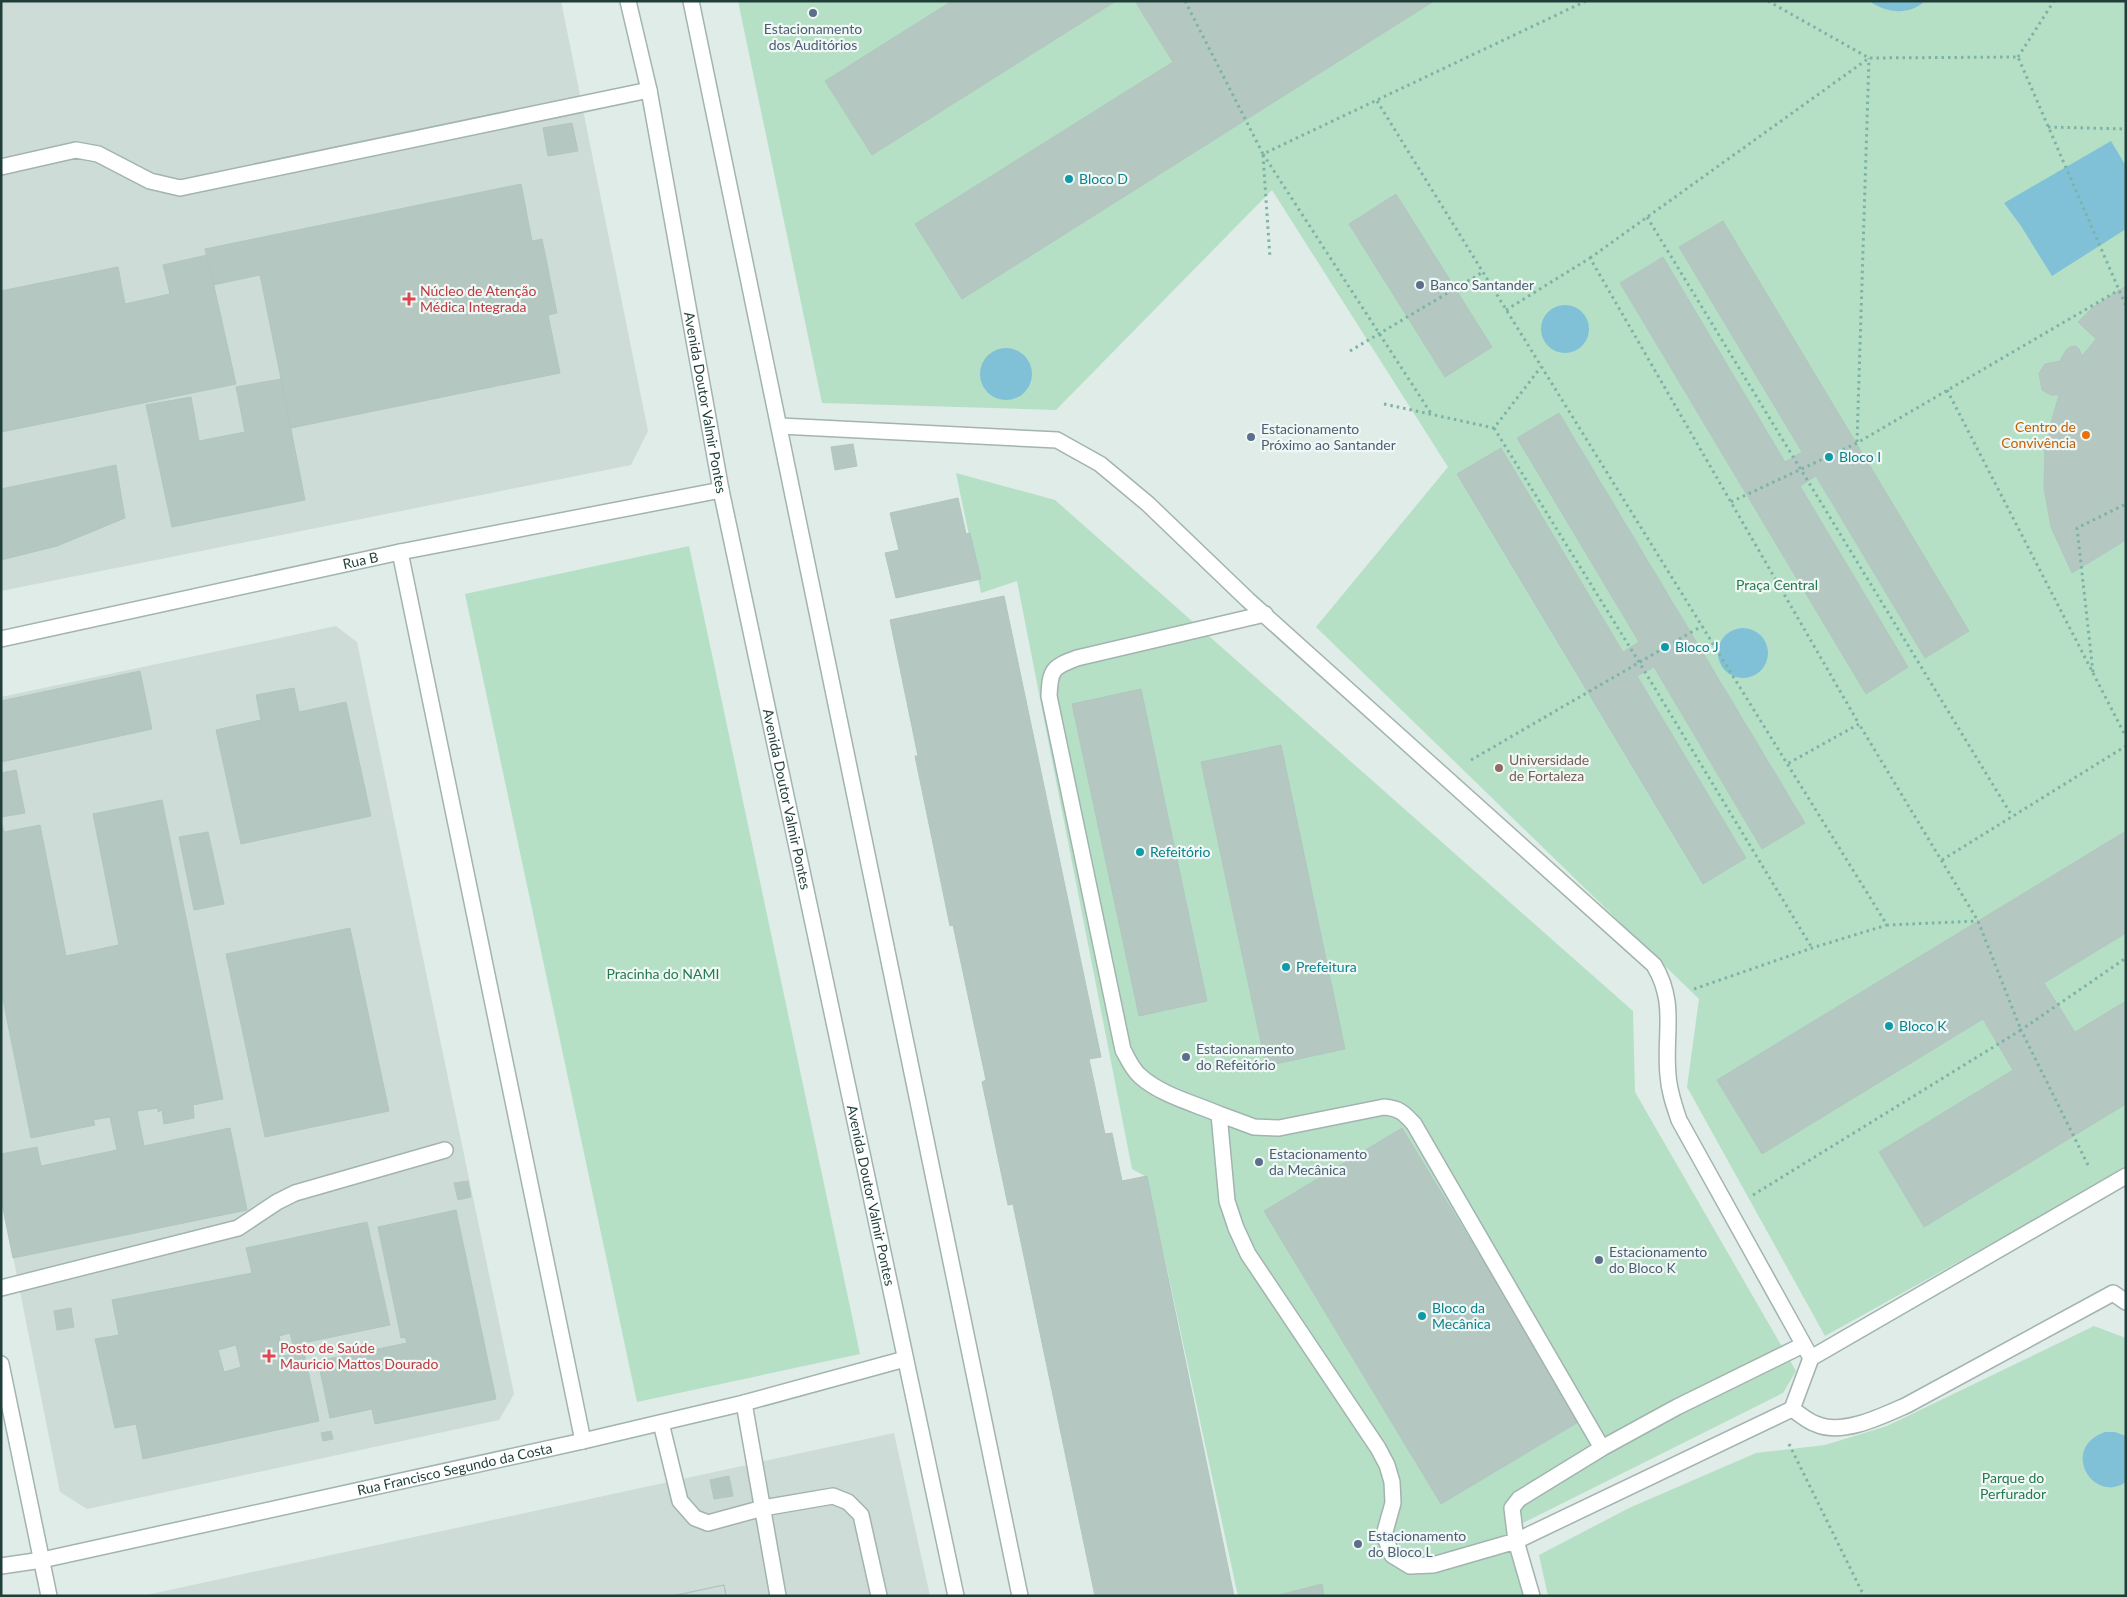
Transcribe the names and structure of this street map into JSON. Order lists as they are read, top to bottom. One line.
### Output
{"streets":{"street":["Avenida Doutor Valmir Pontes","Rua B","Rua Francisco Segundo da Costa"]},"crossings":[["Avenida Doutor Valmir Pontes","Rua B"],["Avenida Doutor Valmir Pontes","Rua Francisco Segundo da Costa"]],"parks":["Praça Central","Pracinha do NAMI","Parque do Perfurador"],"places":{"other":["Estacionamento dos Auditórios","Bloco D","Banco Santander","Centro de Convivência","Estacionamento Próximo ao Santander","Bloco I","Bloco J","Universidade de Fortaleza","Refeitório","Prefeitura","Bloco K","Estacionamento do Refeitório","Estacionamento da Mecânica","Estacionamento do Bloco K","Bloco da Mecânica","Estacionamento do Bloco L"],"health":["Núcleo de Atenção Médica Integrada","Posto de Saúde Mauricio Mattos Dourado"]}}
